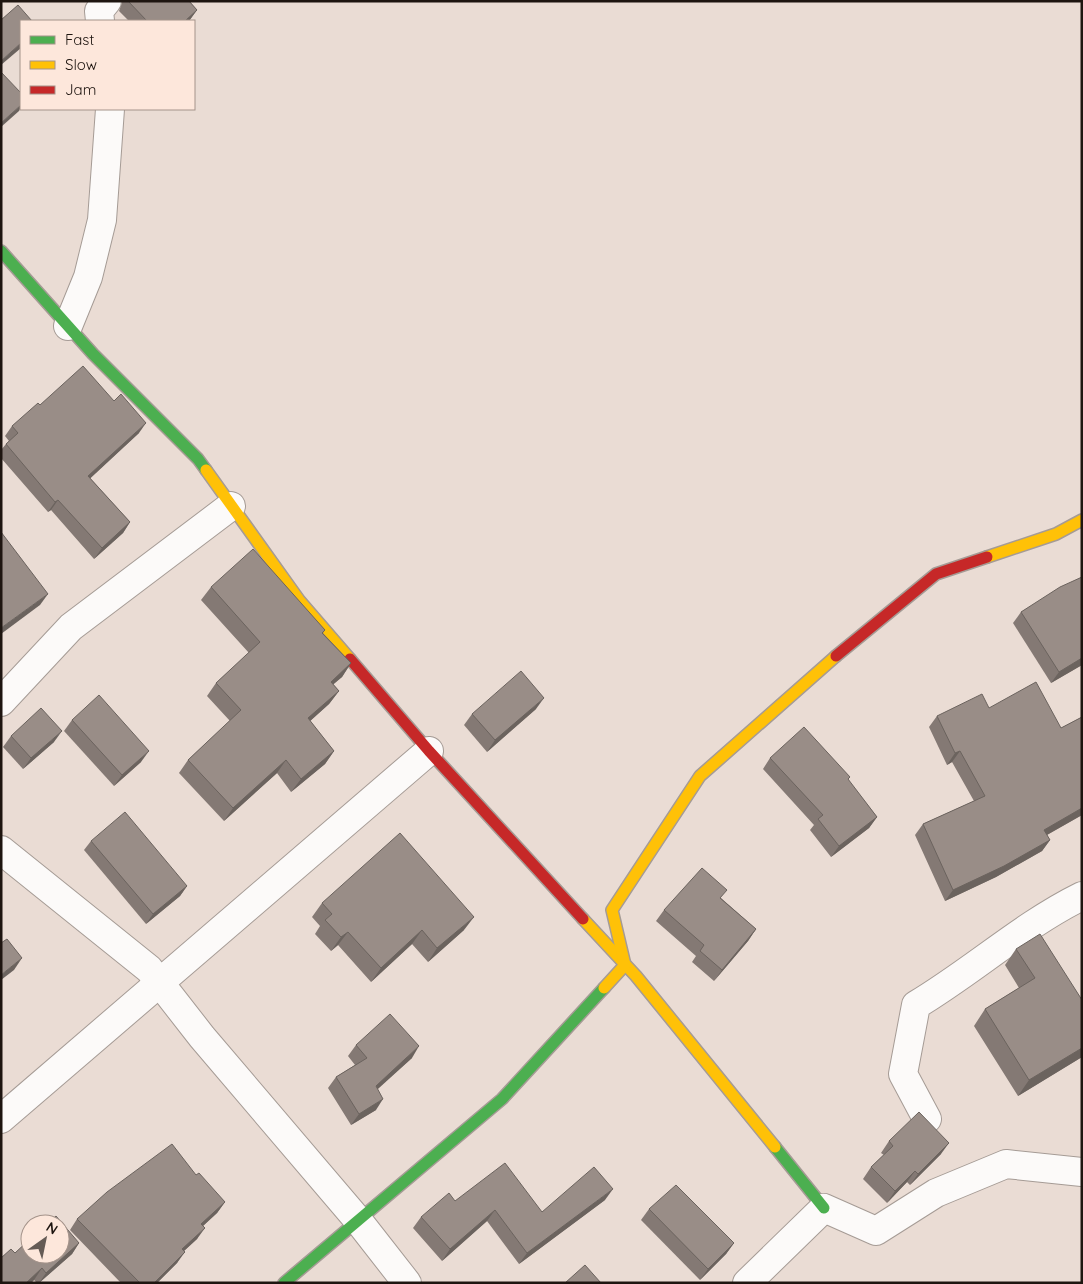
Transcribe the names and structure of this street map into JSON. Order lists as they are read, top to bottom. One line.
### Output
{"legend":["Fast","Slow","Jam"],"north":"top right"}
